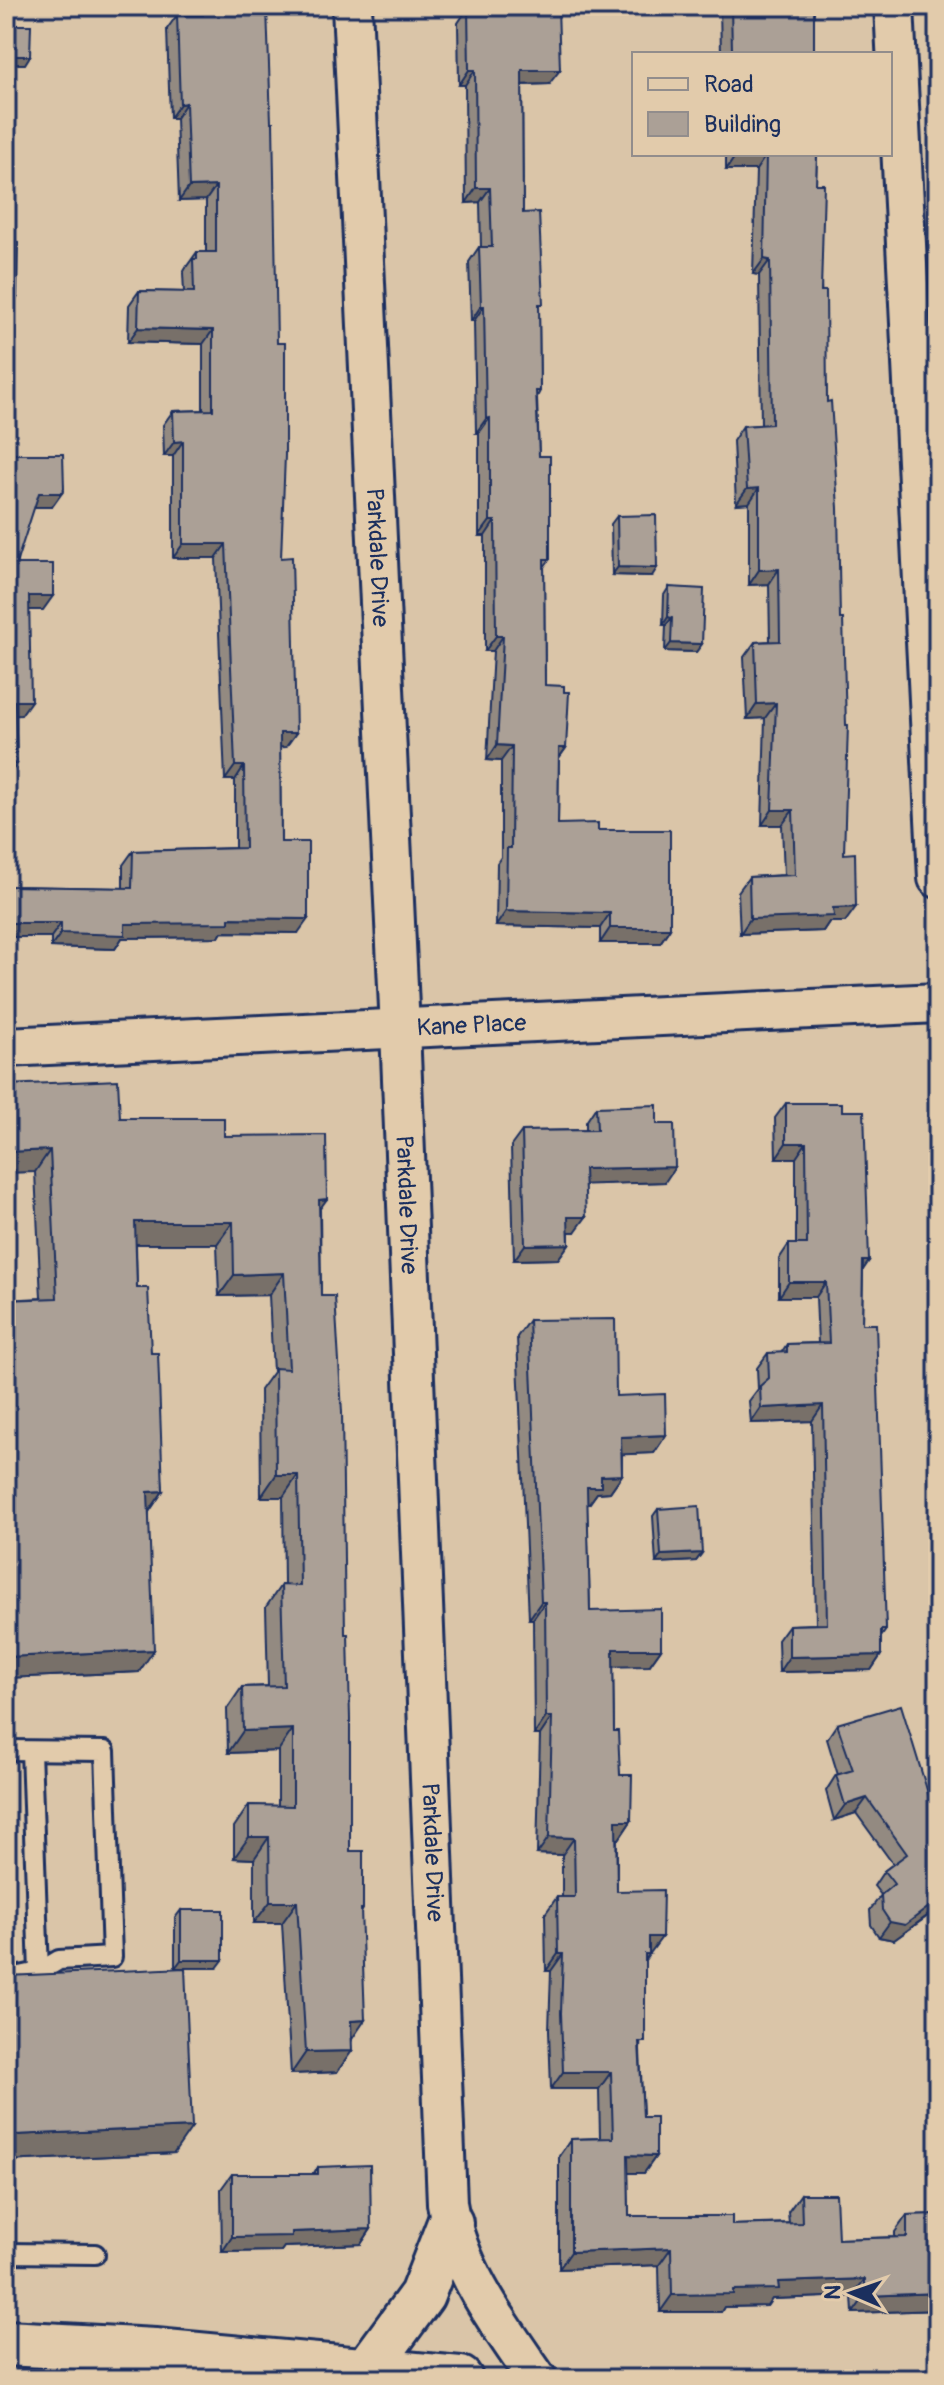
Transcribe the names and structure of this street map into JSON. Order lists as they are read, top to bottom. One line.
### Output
{"streets":{"street":["Parkdale Drive","Kane Place"]},"crossings":[["Parkdale Drive","Kane Place"]],"legend":["Road","Building"],"north":"left"}
